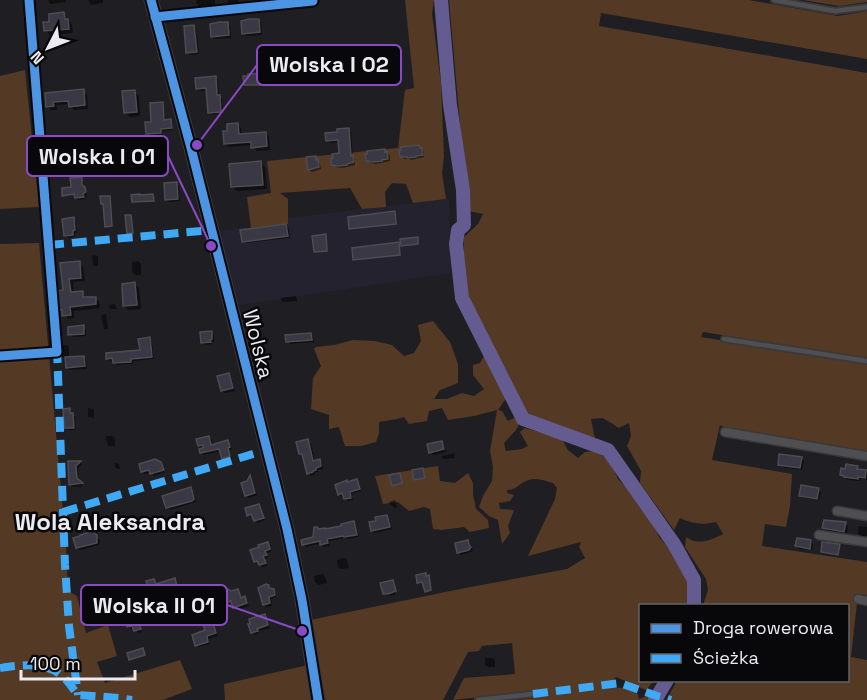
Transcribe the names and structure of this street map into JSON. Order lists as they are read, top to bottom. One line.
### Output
{"streets":{"street":["Wolska"]},"districts":["Wola Aleksandra"],"places":["Wolska I 02","Wolska I 01","Wolska II 01"],"legend":["Droga rowerowa","Ścieżka"],"scale_bar":"100 m","north":"bottom left"}
